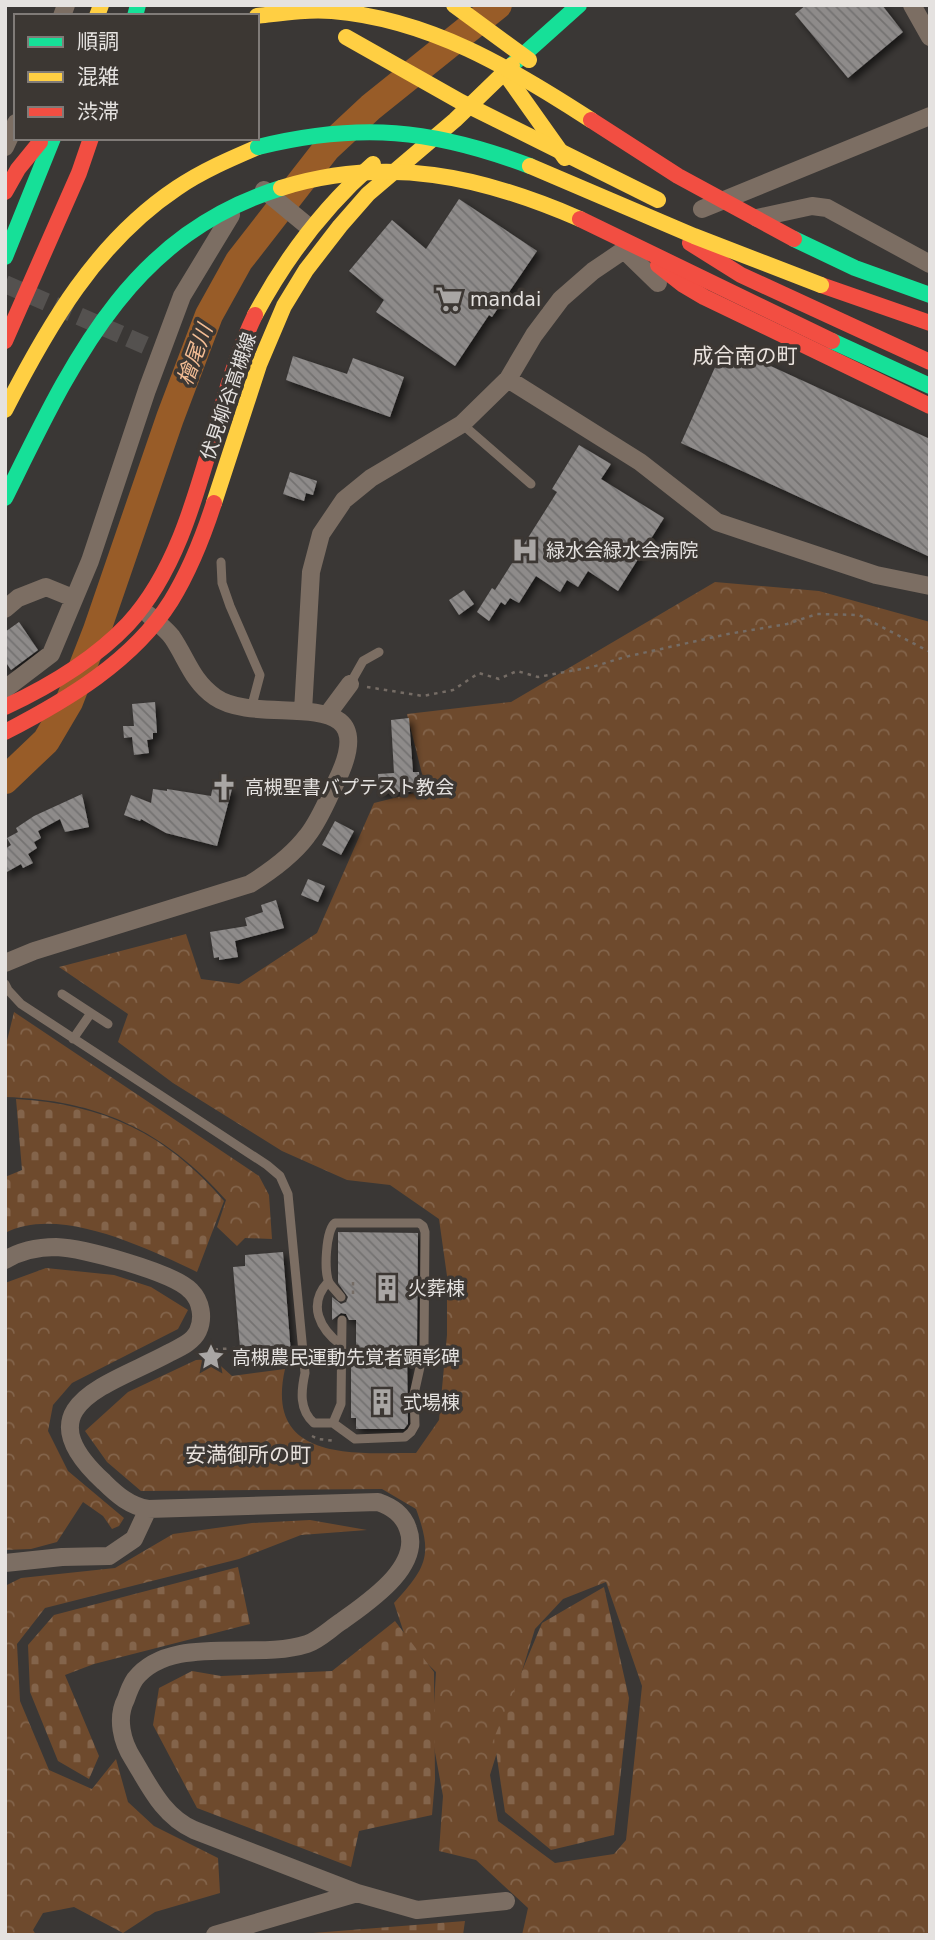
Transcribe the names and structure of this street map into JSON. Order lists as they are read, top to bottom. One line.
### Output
{"streets":{"main road":["伏見柳谷高槻線"]},"districts":["成合南の町","安満御所の町"],"water":["檜尾川"],"places":{"supermarket":["mandai"],"hospital":["緑水会緑水会病院"],"church":["高槻聖書バプテスト教会"],"building":["火葬棟","式場棟"],"place":["高槻農民運動先覚者顕彰碑"]},"legend":["順調","混雑","渋滞"]}
